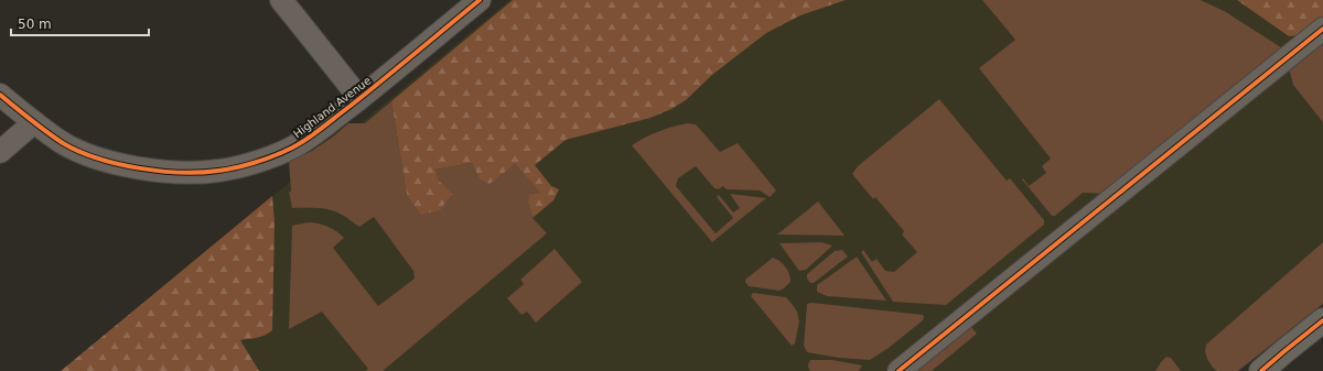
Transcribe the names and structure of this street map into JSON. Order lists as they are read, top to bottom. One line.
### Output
{"streets":{"street":["Highland Avenue"]},"scale_bar":"50 m"}
